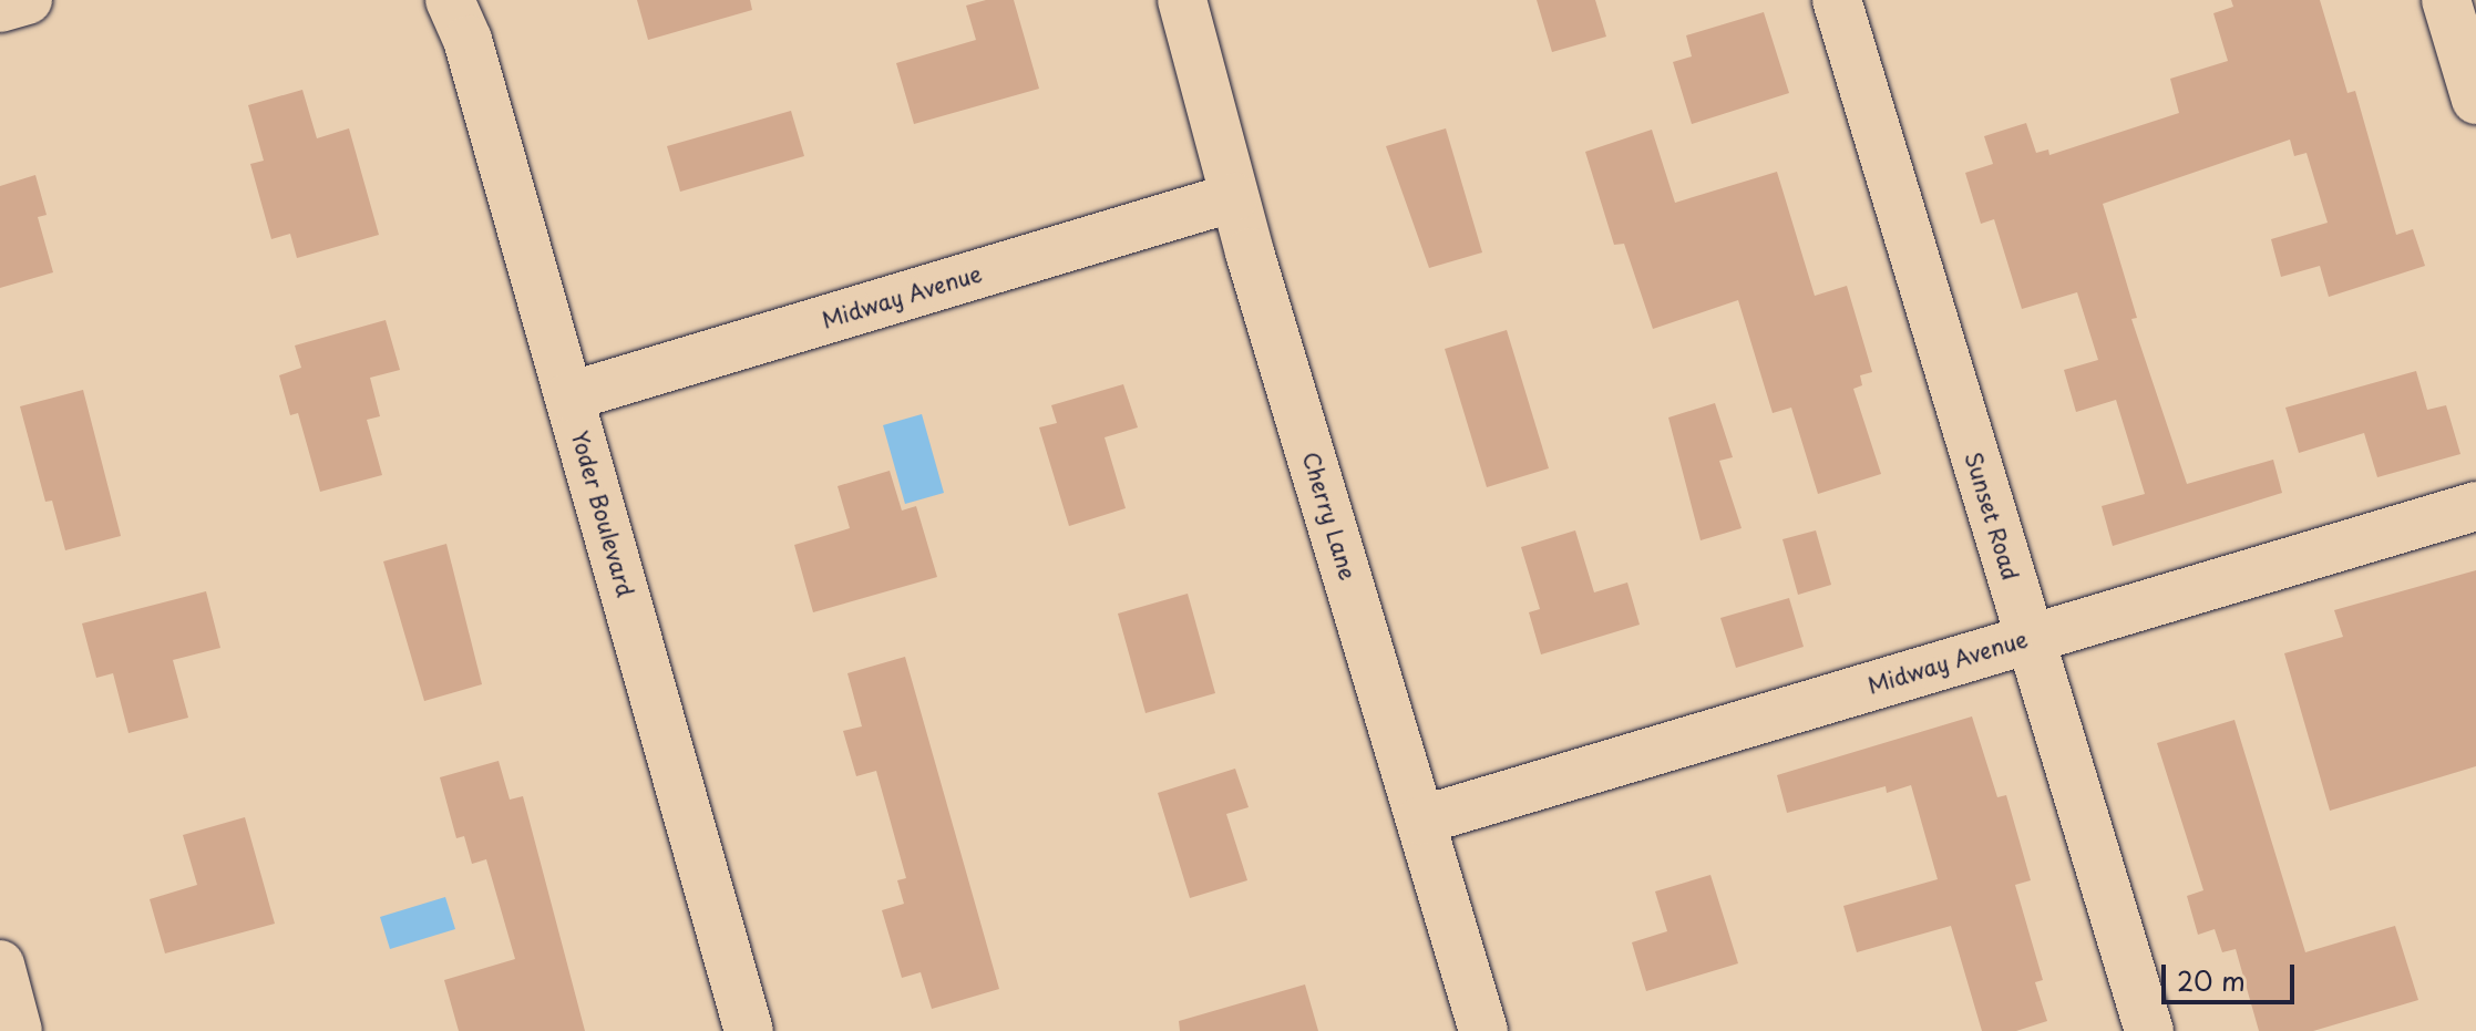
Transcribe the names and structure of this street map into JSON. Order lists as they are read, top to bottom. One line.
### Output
{"streets":{"street":["Midway Avenue","Yoder Boulevard","Cherry Lane","Sunset Road"]},"crossings":[["Midway Avenue","Yoder Boulevard"],["Midway Avenue","Cherry Lane"],["Midway Avenue","Sunset Road"]],"scale_bar":"20 m"}
